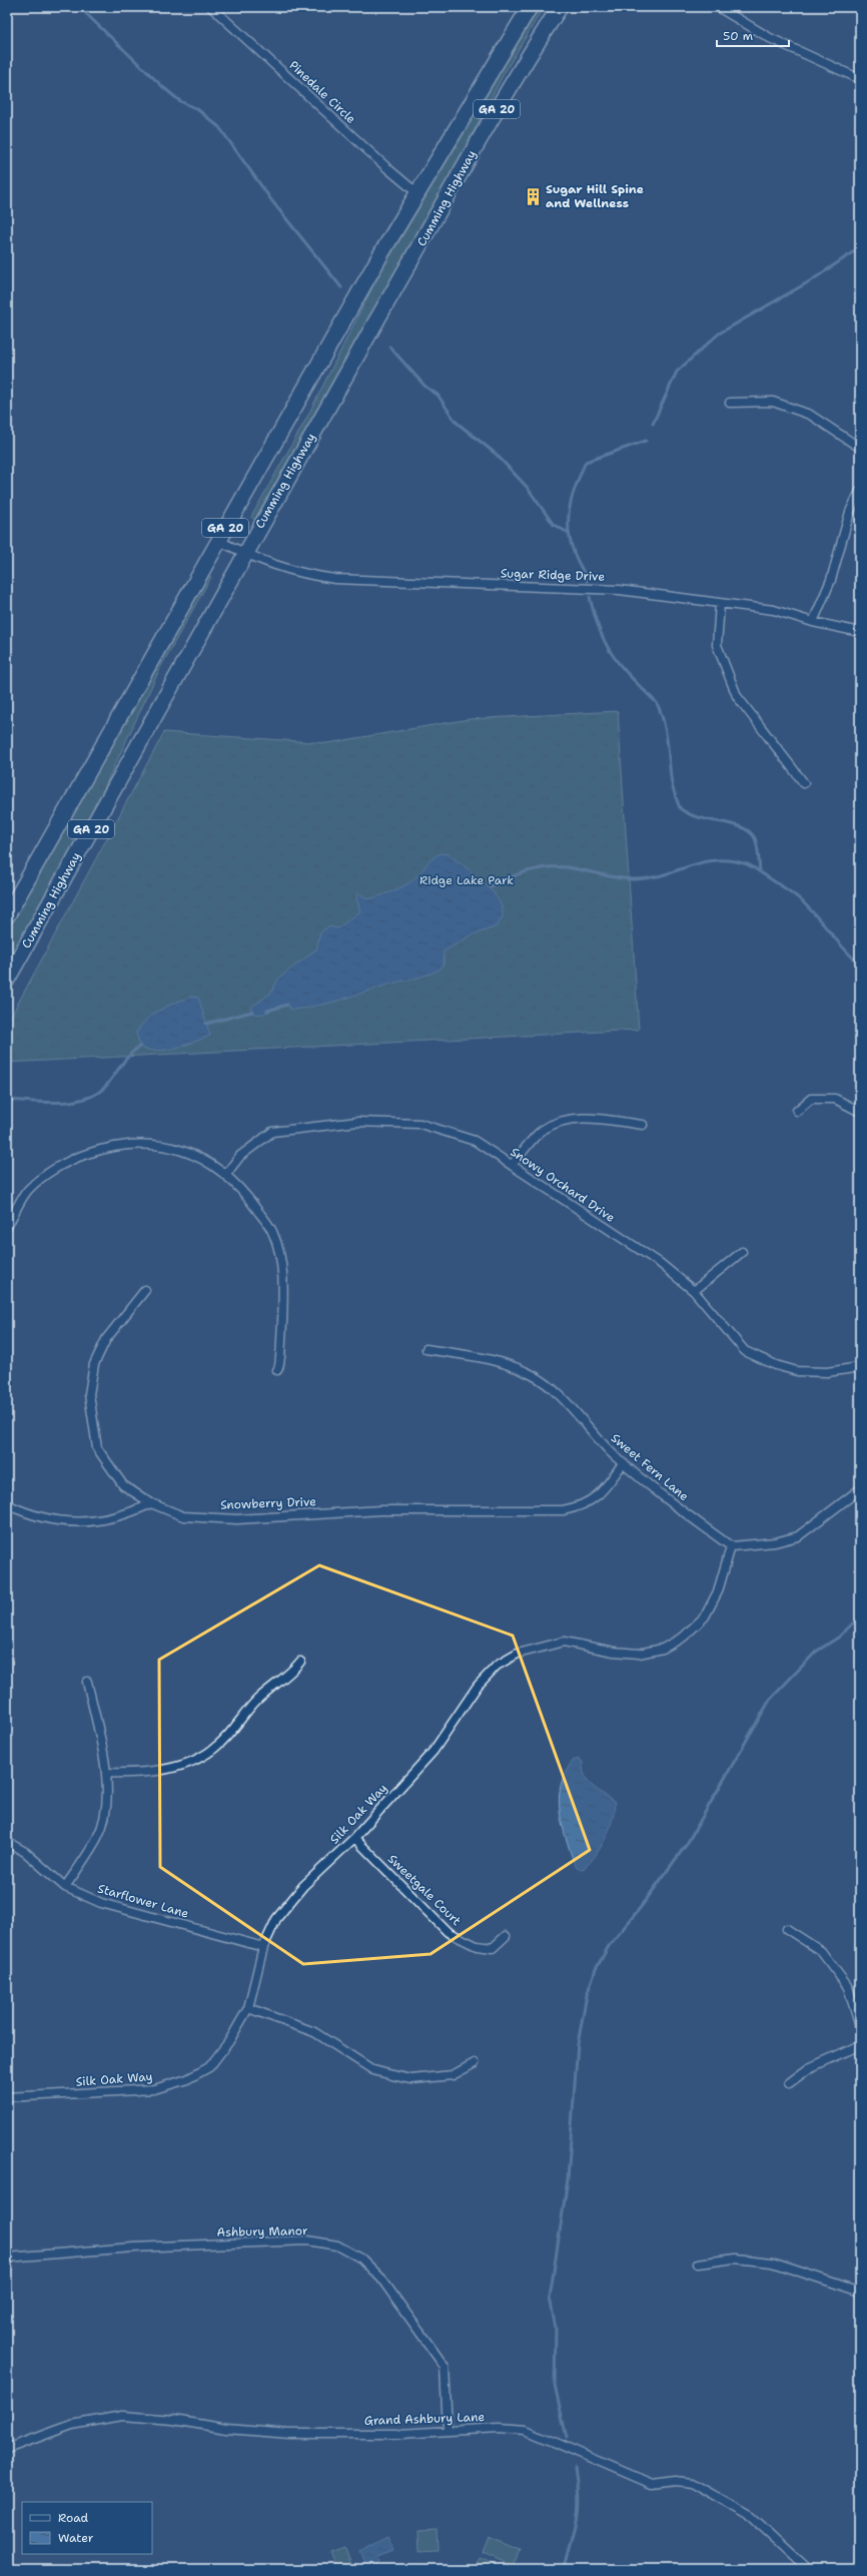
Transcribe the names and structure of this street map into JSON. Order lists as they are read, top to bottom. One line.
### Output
{"streets":{"highway":["GA 20","Cumming Highway"],"street":["Pinedale Circle","Sugar Ridge Drive","Snowy Orchard Drive","Sweet Fern Lane","Snowberry Drive","Silk Oak Way","Sweetgale Court","Starflower Lane","Ashbury Manor","Grand Ashbury Lane"]},"crossings":[["Pinedale Circle","Cumming Highway"],["Cumming Highway","Sugar Ridge Drive"],["Sweet Fern Lane","Snowberry Drive"],["Sweet Fern Lane","Silk Oak Way"],["Silk Oak Way","Sweetgale Court"],["Silk Oak Way","Starflower Lane"],["Ashbury Manor","Grand Ashbury Lane"]],"parks":["Ridge Lake Park"],"places":{"building":["Sugar Hill Spine and Wellness"]},"legend":["Road","Water"],"scale_bar":"50 m"}
